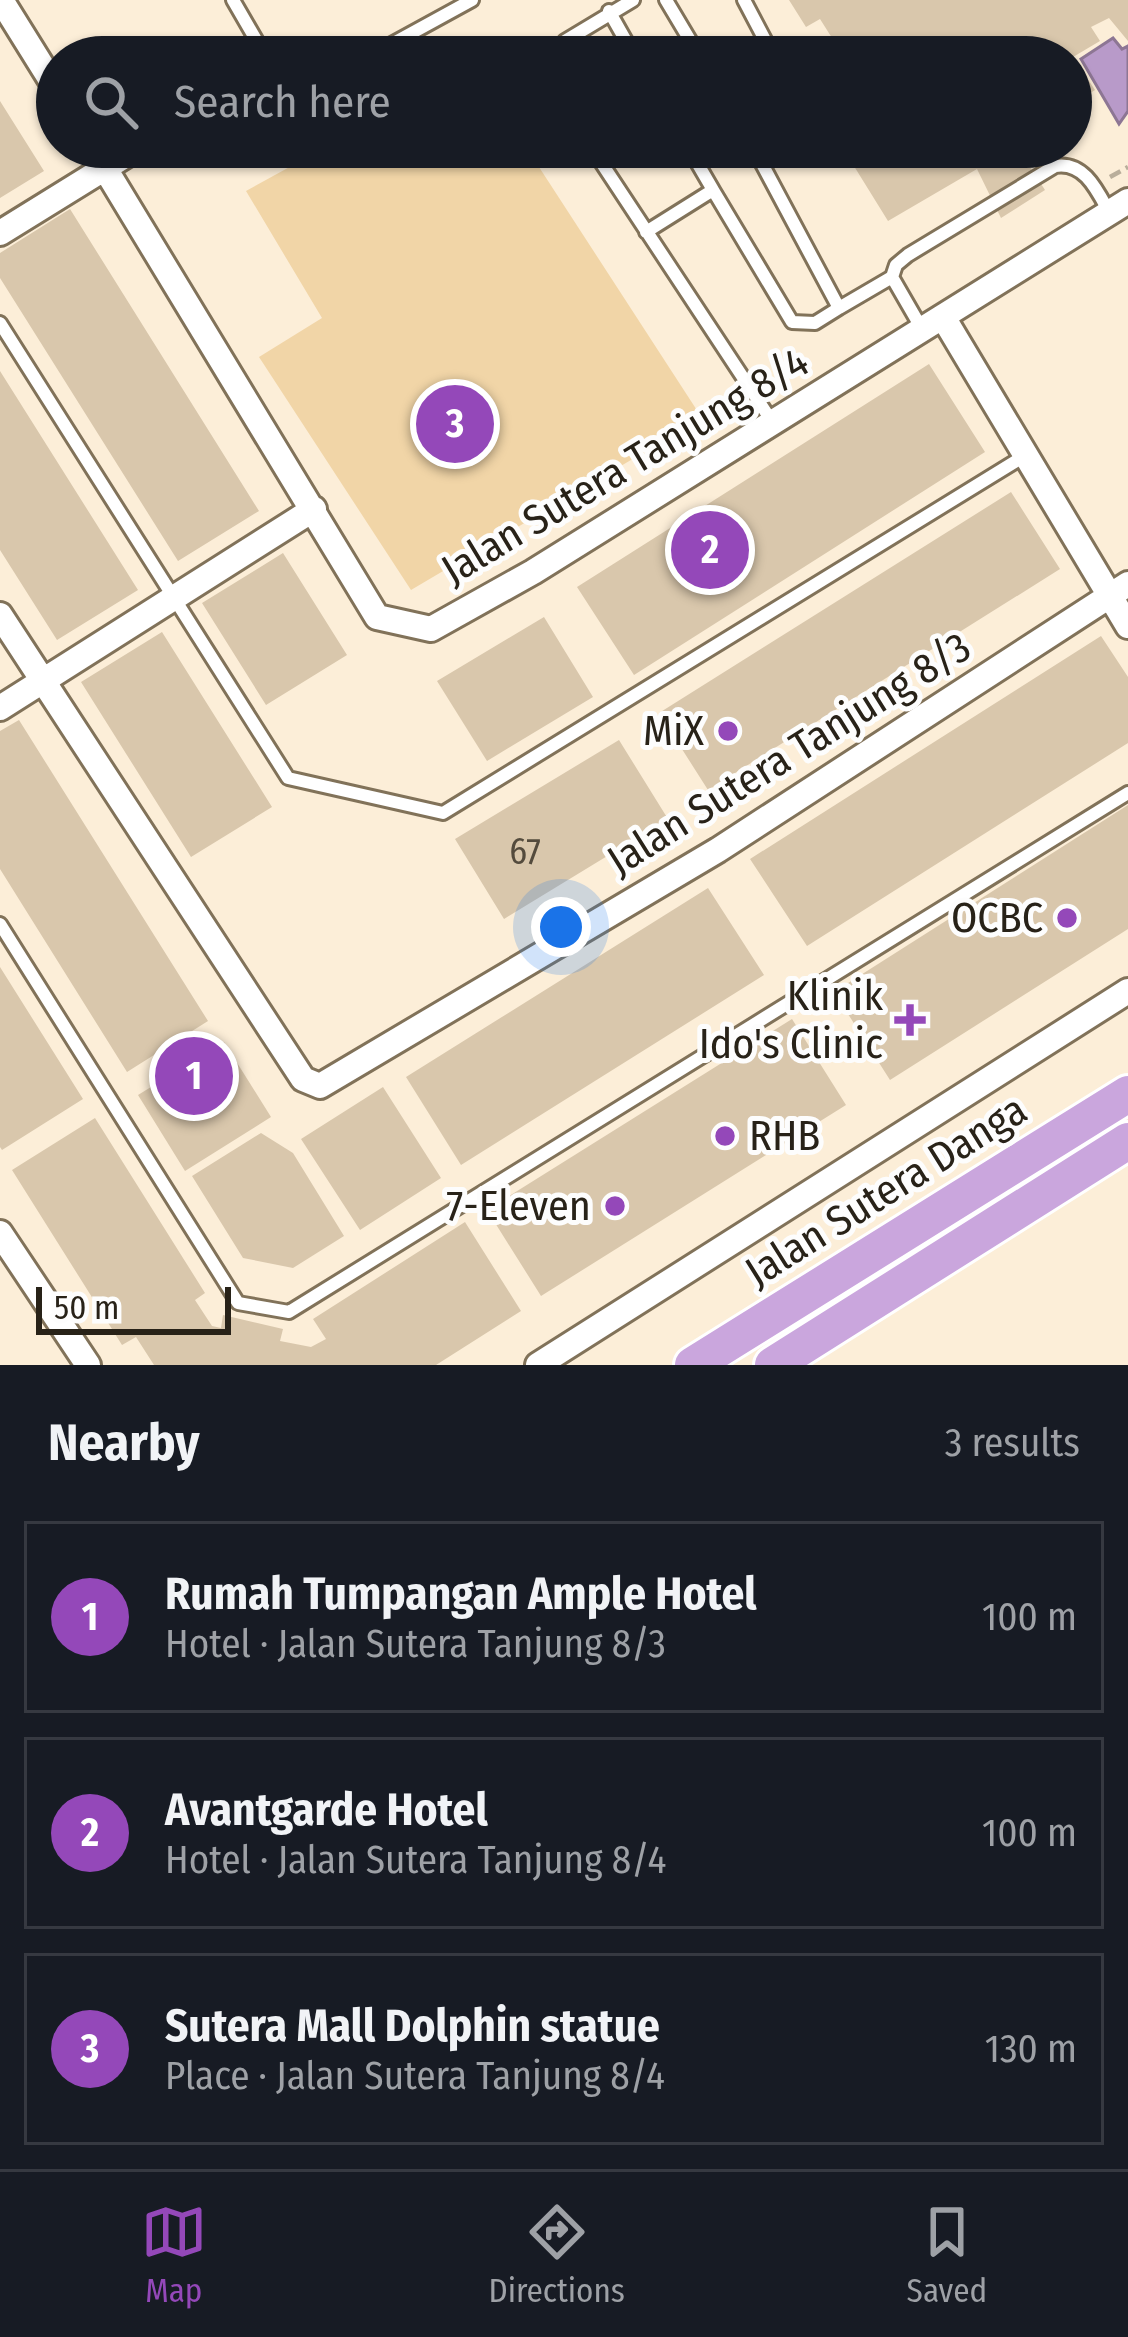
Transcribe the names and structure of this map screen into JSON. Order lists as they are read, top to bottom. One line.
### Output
{"streets":{"main road":["Jalan Sutera Danga"],"street":["Jalan Sutera Tanjung 8/4","Jalan Sutera Tanjung 8/3"]},"places":{"other":["MiX","OCBC","RHB","7-Eleven"],"health":["Klinik Ido's Clinic"]},"house_numbers":["67"],"scale_bar":"50 m","page":{"search":"Search here","pins":["3","2","1"],"scale":"50 m","heading":["Nearby","3 results"],"list":[{"mark":"1","name":"Rumah Tumpangan Ample Hotel","note":"Hotel · Jalan Sutera Tanjung 8/3","value":"100 m"},{"mark":"2","name":"Avantgarde Hotel","note":"Hotel · Jalan Sutera Tanjung 8/4","value":"100 m"},{"mark":"3","name":"Sutera Mall Dolphin statue","note":"Place · Jalan Sutera Tanjung 8/4","value":"130 m"}],"nav":["Map","Directions","Saved"]}}
